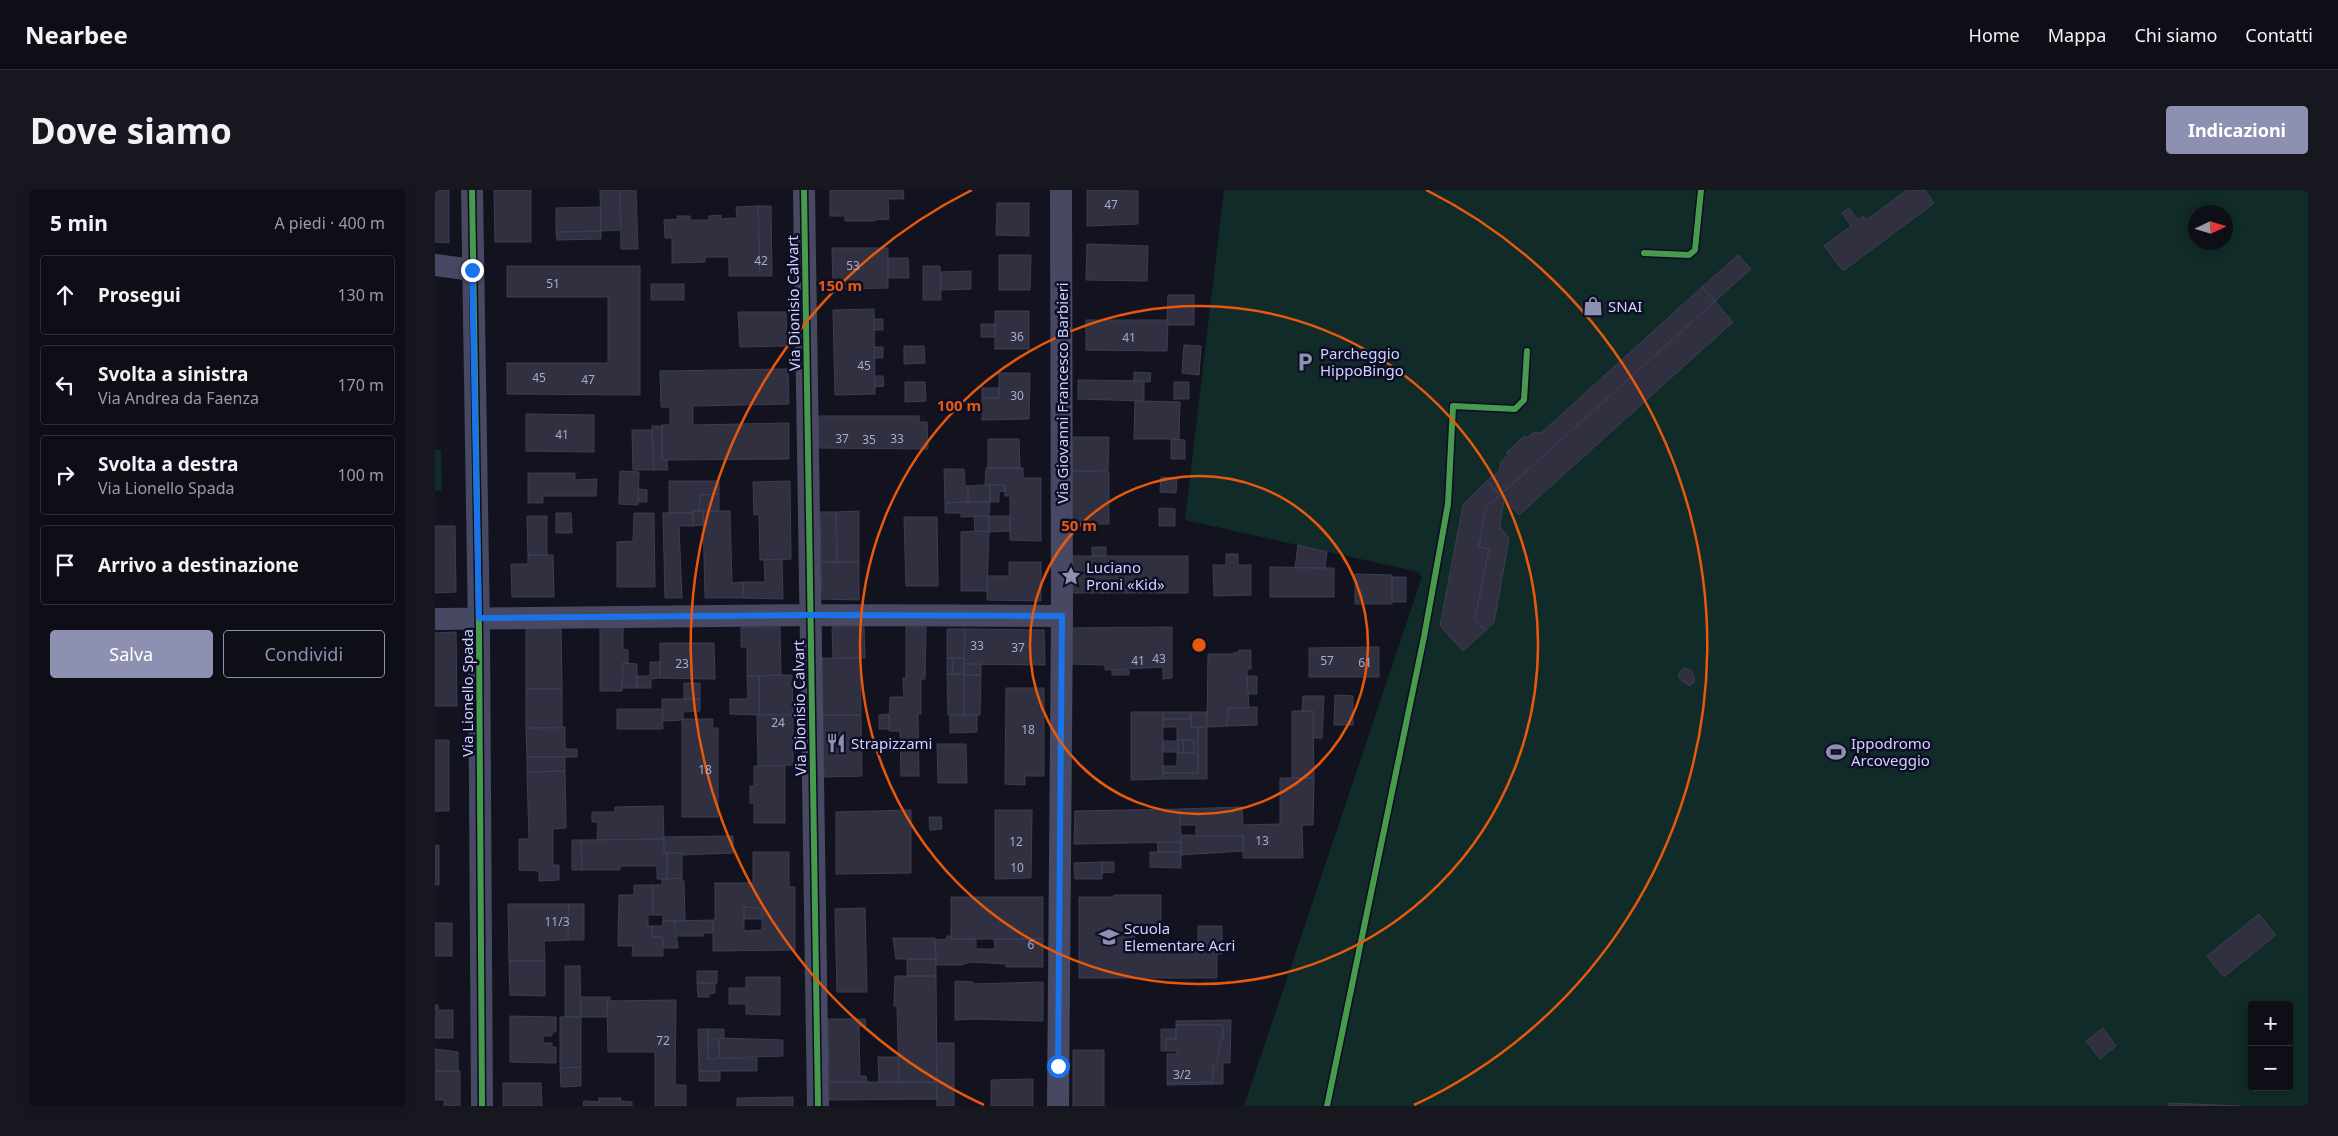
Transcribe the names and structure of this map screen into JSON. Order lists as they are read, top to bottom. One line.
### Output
{"streets":{"street":["Via Dionisio Calvart","Via Giovanni Francesco Barbieri","Via Lionello Spada"]},"places":{"shop":["SNAI"],"parking":["Parcheggio HippoBingo"],"place":["Luciano Proni «Kid»"],"restaurant":["Strapizzami"],"sports":["Ippodromo Arcoveggio"],"school or university":["Scuola Elementare Acri"]},"house_numbers":["47","42","53","51","36","41","45","45","47","30","41","37","33","35","33","37","43","41","57","61","23","24","18","18","13","12","10","11/3","6","72","3/2"],"north":"right","page":{"header":"Nearbee","nav":["Home","Mappa","Chi siamo","Contatti"],"buttons":["Indicazioni",["Salva","Condividi"]],"title":"Dove siamo","heading":["5 min","A piedi · 400 m"],"list":[["Prosegui","130 m"],["Svolta a sinistra","Via Andrea da Faenza","170 m"],["Svolta a destra","Via Lionello Spada","100 m"],"Arrivo a destinazione"],"map_buttons":["+","−"]},"rings":["150 m","100 m","50 m"]}
